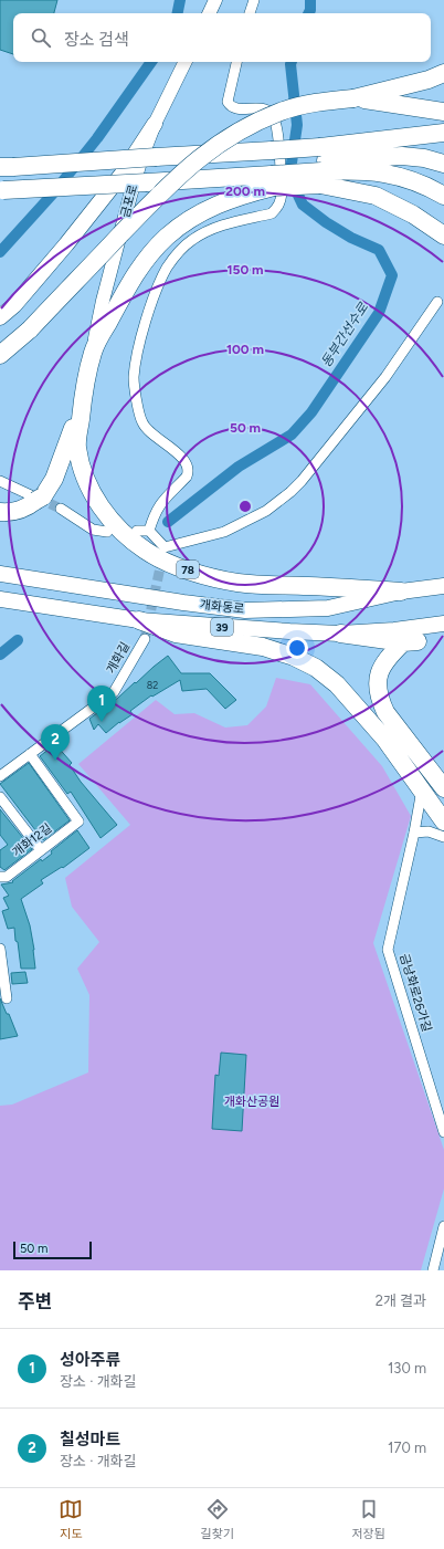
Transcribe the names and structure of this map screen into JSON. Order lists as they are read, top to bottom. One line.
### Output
{"streets":{"highway":["78"],"main road":["금포로","개화동로","39"],"street":["개화길","개화12길","금낭화로26가길"]},"crossings":[["금포로","78"],["78","개화동로"],["개화길","개화12길"]],"water":["동부간선수로"],"parks":["개화산공원"],"house_numbers":["82"],"scale_bar":"50 m","page":{"search":"장소 검색","pins":["1","2"],"scale":"50 m","heading":["주변","2개 결과"],"list":[{"mark":"1","name":"성아주류","note":"장소 · 개화길","value":"130 m"},{"mark":"2","name":"칠성마트","note":"장소 · 개화길","value":"170 m"}],"nav":["지도","길찾기","저장됨"]},"rings":["200 m","150 m","100 m","50 m"]}
